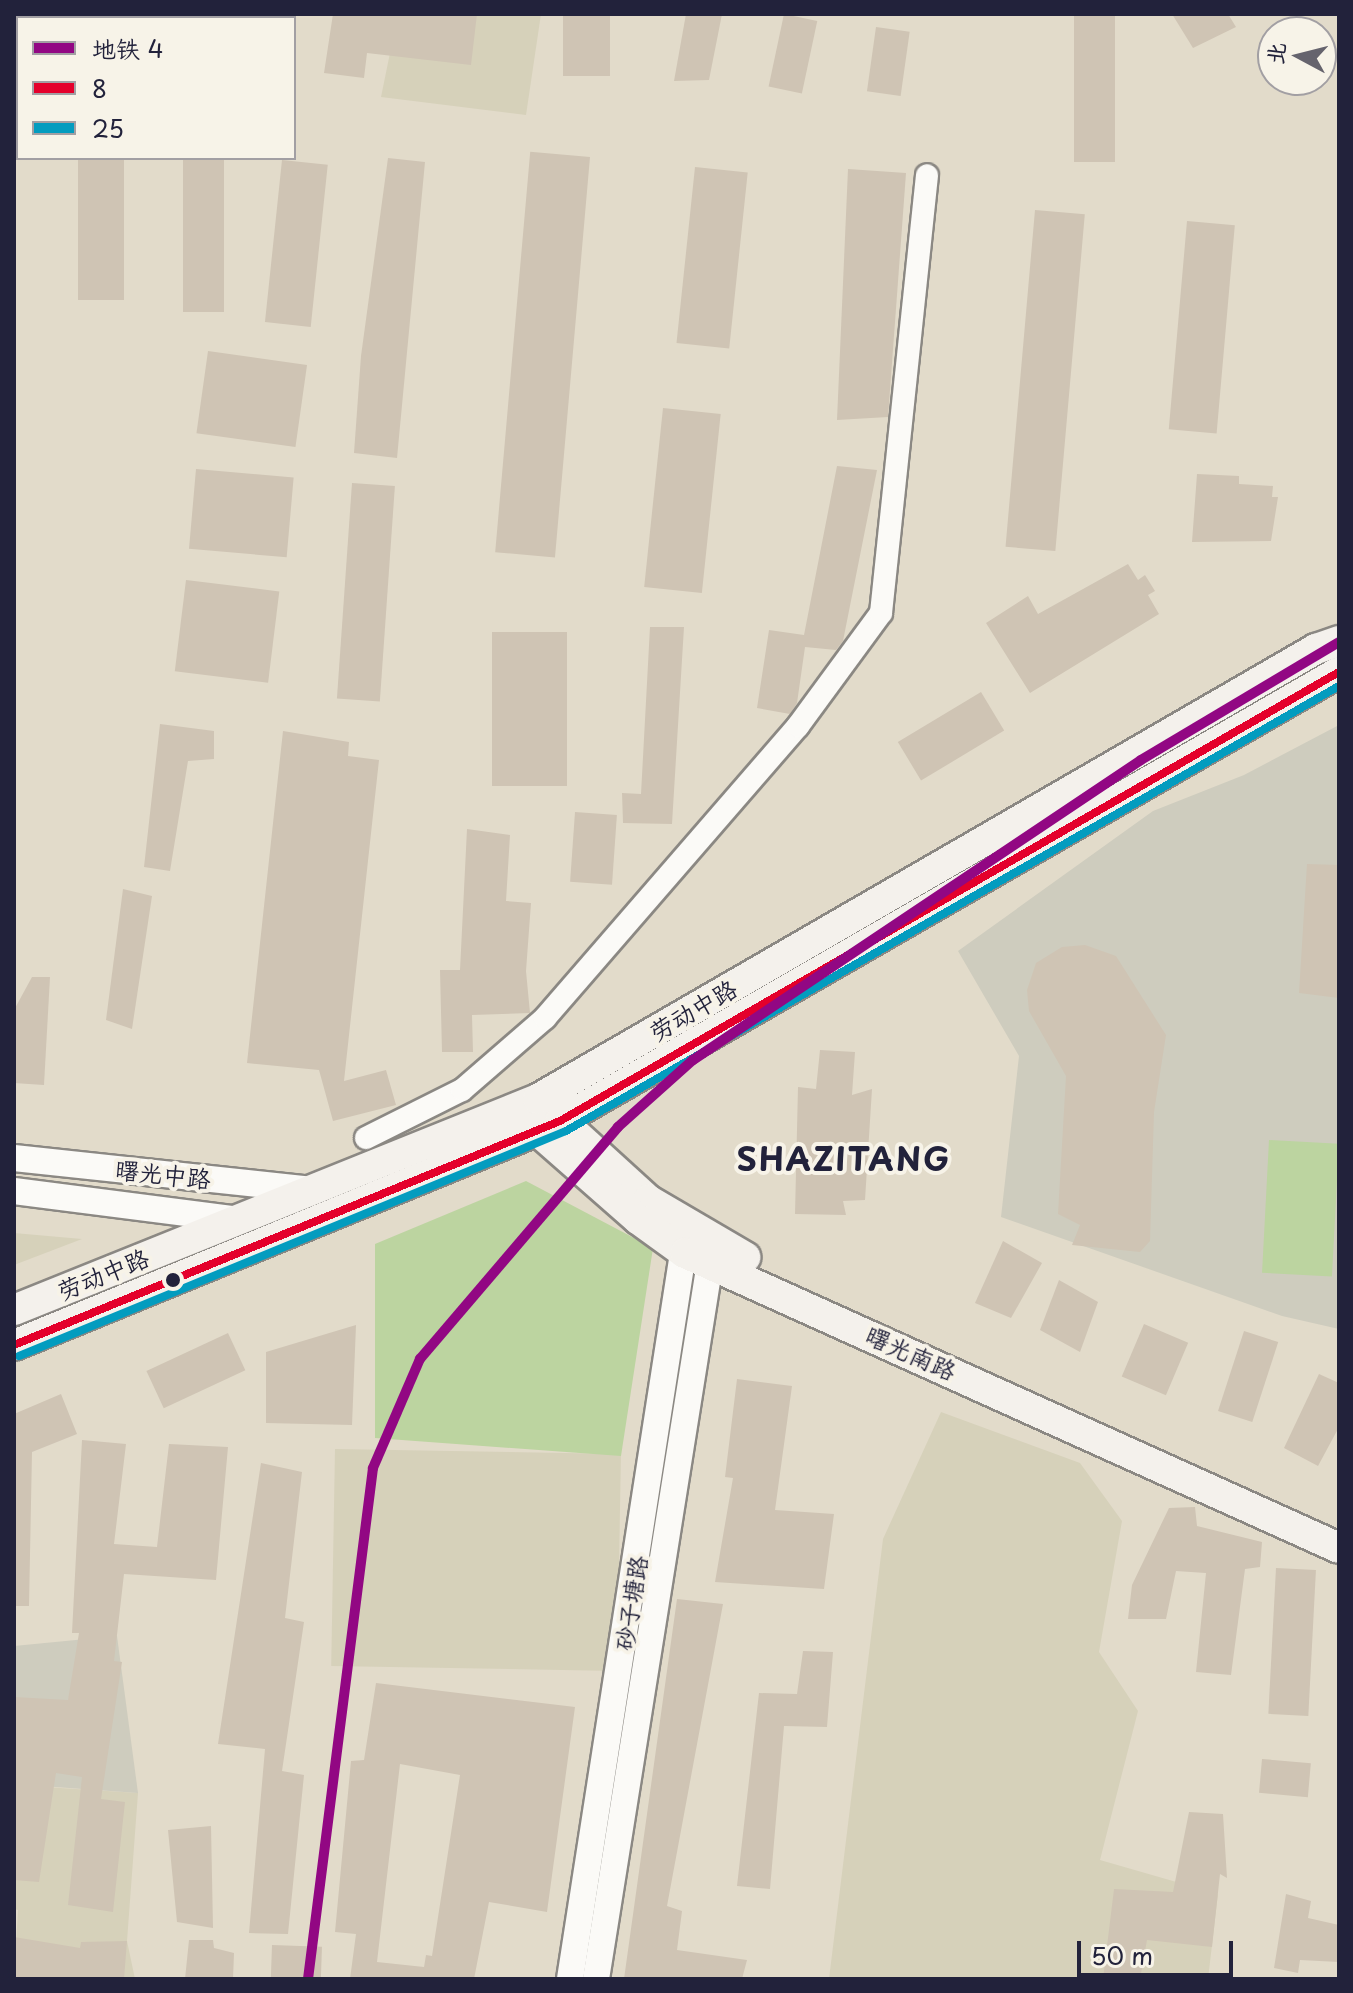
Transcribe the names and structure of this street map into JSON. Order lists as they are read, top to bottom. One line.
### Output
{"streets":{"main road":["劳动中路","曙光南路"],"street":["曙光中路","砂子塘路"]},"crossings":[["劳动中路","曙光中路"],["劳动中路","曙光南路"],["曙光南路","砂子塘路"]],"districts":["SHAZITANG"],"lines":["metro line 4","transit line 8","transit line 25"],"legend":["地铁 4","8","25"],"scale_bar":"50 m","north":"left"}
